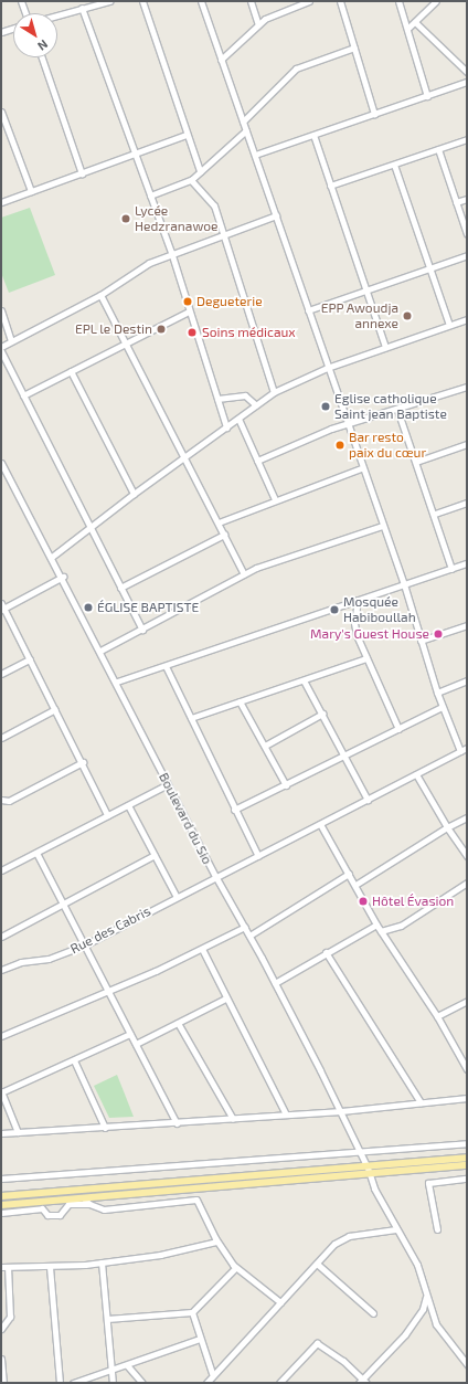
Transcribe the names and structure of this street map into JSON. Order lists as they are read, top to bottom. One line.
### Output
{"streets":{"street":["Boulevard du Sio","Rue des Cabris"]},"crossings":[["Boulevard du Sio","Rue des Cabris"]],"places":["Lycée Hedzranawoe","Degueterie","EPP Awoudja annexe","EPL le Destin","Soins médicaux","Eglise catholique Saint jean Baptiste","Bar resto paix du cœur","ÉGLISE BAPTISTE","Mosquée Habiboullah","Mary's Guest House","Hôtel Évasion"],"north":"bottom right"}
